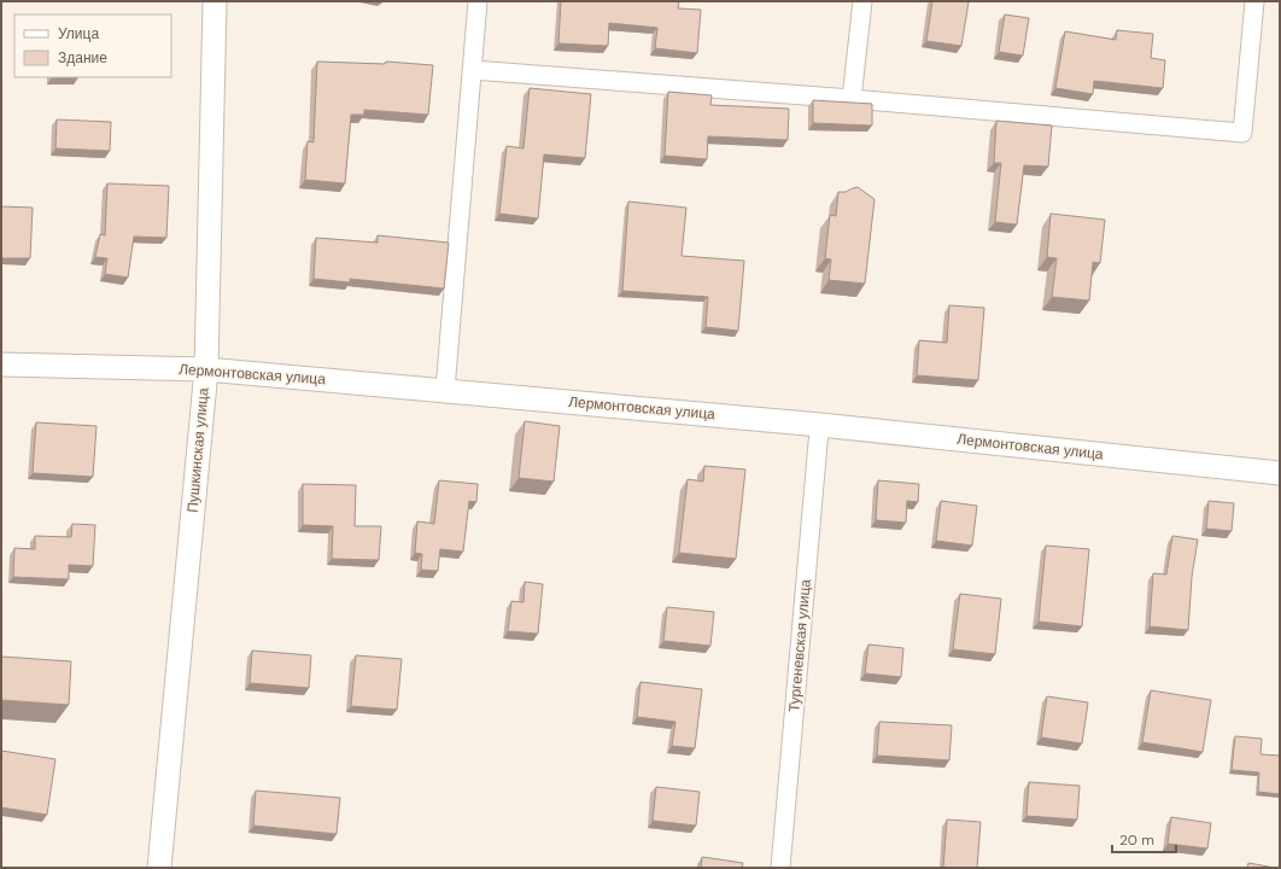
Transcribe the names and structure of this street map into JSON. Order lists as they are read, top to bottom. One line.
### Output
{"streets":{"street":["Лермонтовская улица","Пушкинская улица","Тургеневская улица"]},"crossings":[["Лермонтовская улица","Пушкинская улица"],["Лермонтовская улица","Тургеневская улица"]],"legend":["Улица","Здание"],"scale_bar":"20 m"}
